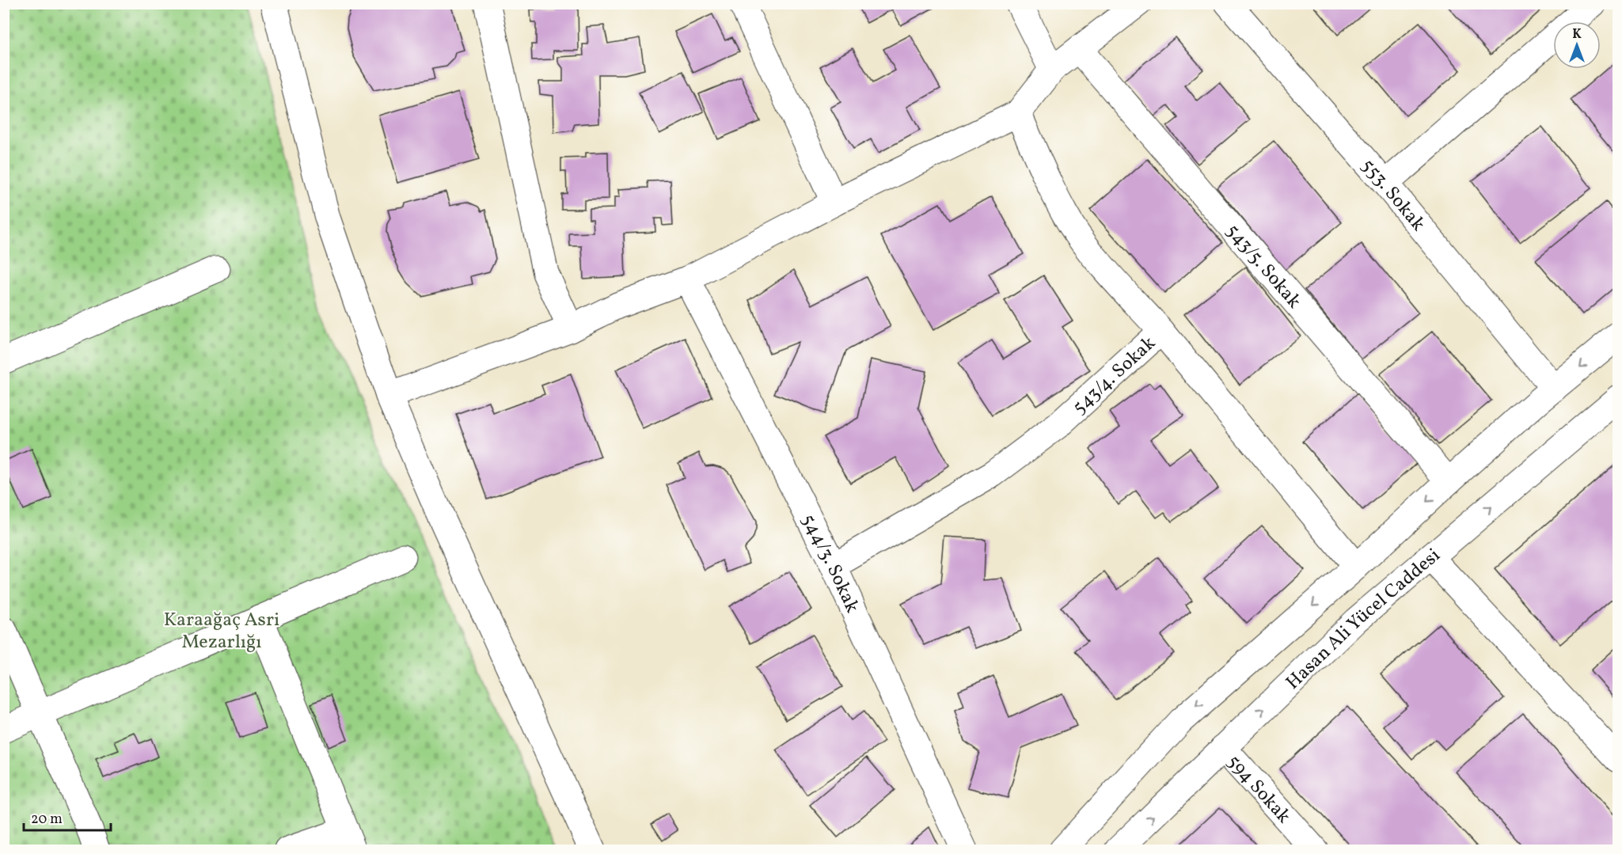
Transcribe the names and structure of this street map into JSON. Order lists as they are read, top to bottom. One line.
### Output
{"streets":{"street":["553. Sokak","543/5. Sokak","543/4. Sokak","544/3. Sokak","Hasan Ali Yücel Caddesi","594 Sokak"]},"crossings":[["543/4. Sokak","544/3. Sokak"],["Hasan Ali Yücel Caddesi","594 Sokak"]],"parks":["Karaağaç Asri Mezarlığı"],"scale_bar":"20 m","north":"top"}
